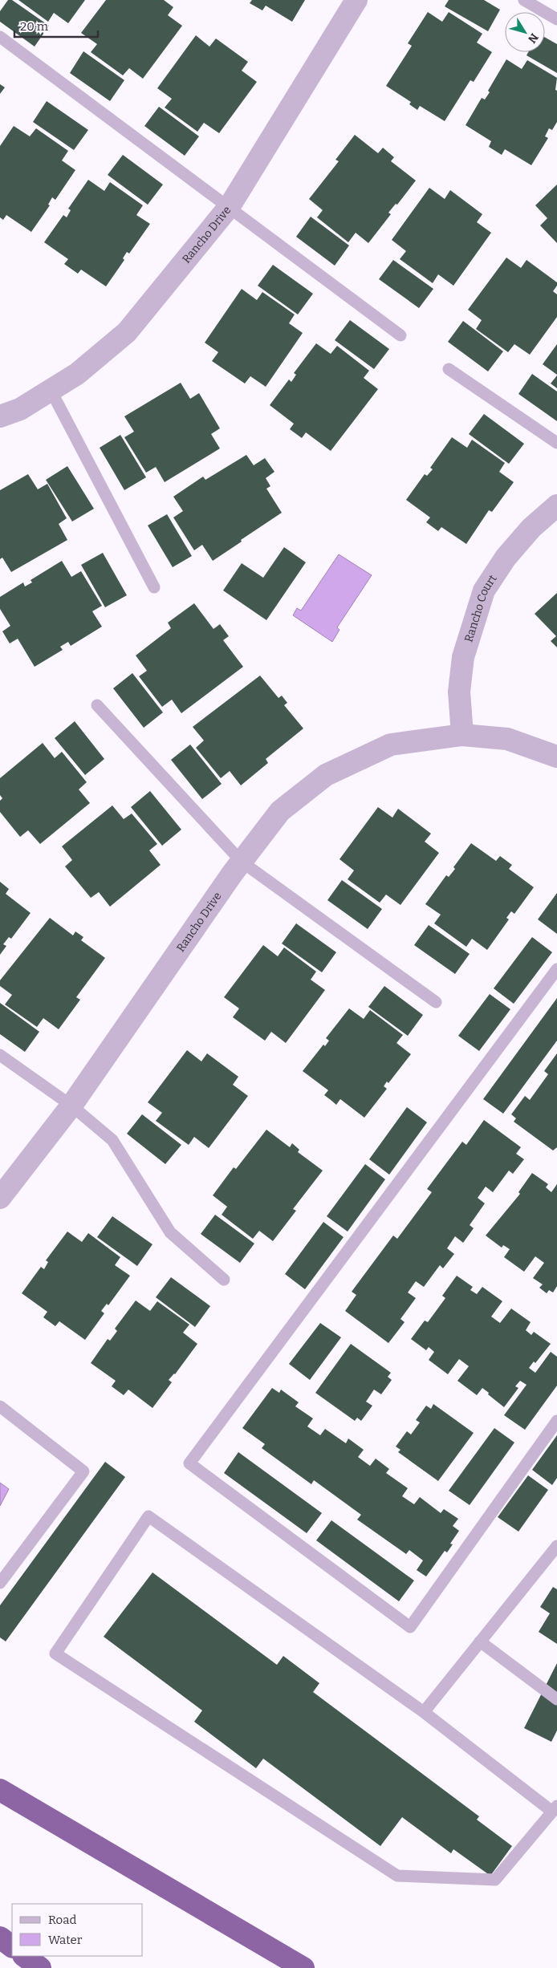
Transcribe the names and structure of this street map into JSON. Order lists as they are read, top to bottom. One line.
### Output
{"streets":{"street":["Rancho Drive","Rancho Court"]},"crossings":[["Rancho Drive","Rancho Court"]],"legend":["Road","Water"],"scale_bar":"20 m","north":"bottom right"}
